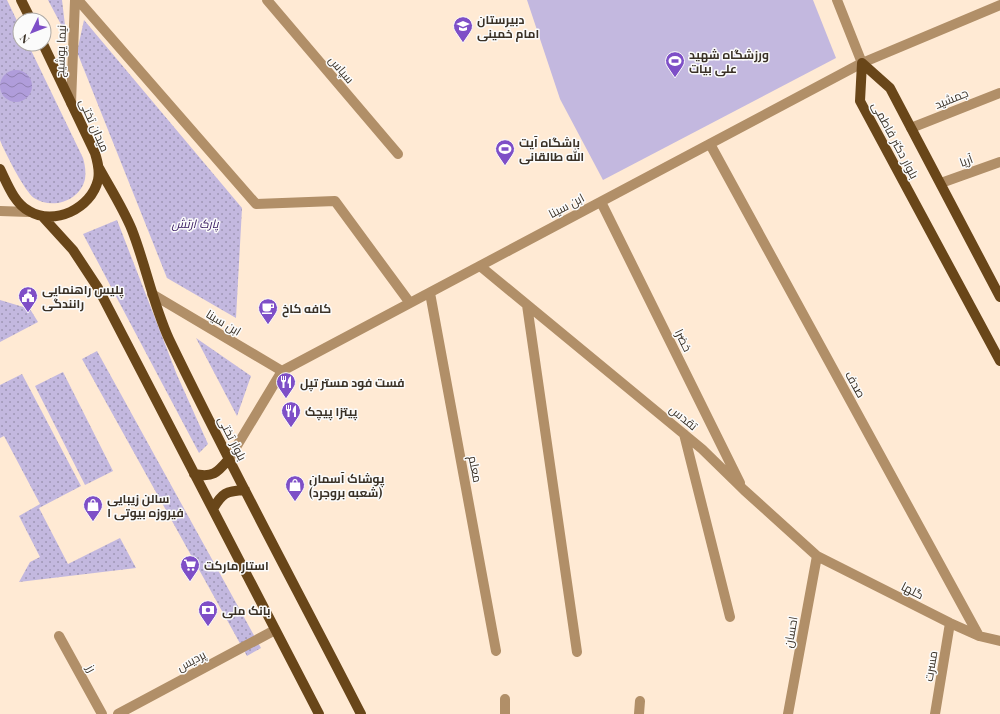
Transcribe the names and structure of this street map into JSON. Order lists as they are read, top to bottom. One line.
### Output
{"streets":{"main road":["میدان تختی","بلوار دکتر فاطمی","بلوار تختی"],"street":["نیما یوشیج","سپاس","جمشید","آریا","ابن سینا","خضرا","صدف","تقدس","معلم","گلها","احسان","پردیس","مسرت","رز"]},"crossings":[["نیما یوشیج","میدان تختی"],["جمشید","بلوار دکتر فاطمی"],["میدان تختی","بلوار تختی"],["بلوار دکتر فاطمی","آریا"],["بلوار دکتر فاطمی","ابن سینا"],["ابن سینا","خضرا"],["ابن سینا","صدف"],["ابن سینا","تقدس"],["ابن سینا","بلوار تختی"],["ابن سینا","معلم"],["خضرا","تقدس"],["صدف","گلها"],["تقدس","گلها"],["تقدس","احسان"],["گلها","احسان"],["گلها","مسرت"]],"parks":["پارک ارتش"],"places":{"school or university":["دبیرستان امام خمینی"],"sports":["ورزشگاه شهید علی بیات","باشگاه آیت الله طالقانی"],"public building":["پلیس راهنمایی رانندگی"],"cafe":["کافه کاخ"],"restaurant":["فست فود مستر تپل","پیتزا پیچک"],"shop":["پوشاک آسمان (شعبه بروجرد)","سالن زیبایی فیروزه بیوتی ۱"],"supermarket":["استار مارکت"],"bank":["بانک ملی"]},"north":"bottom left"}
